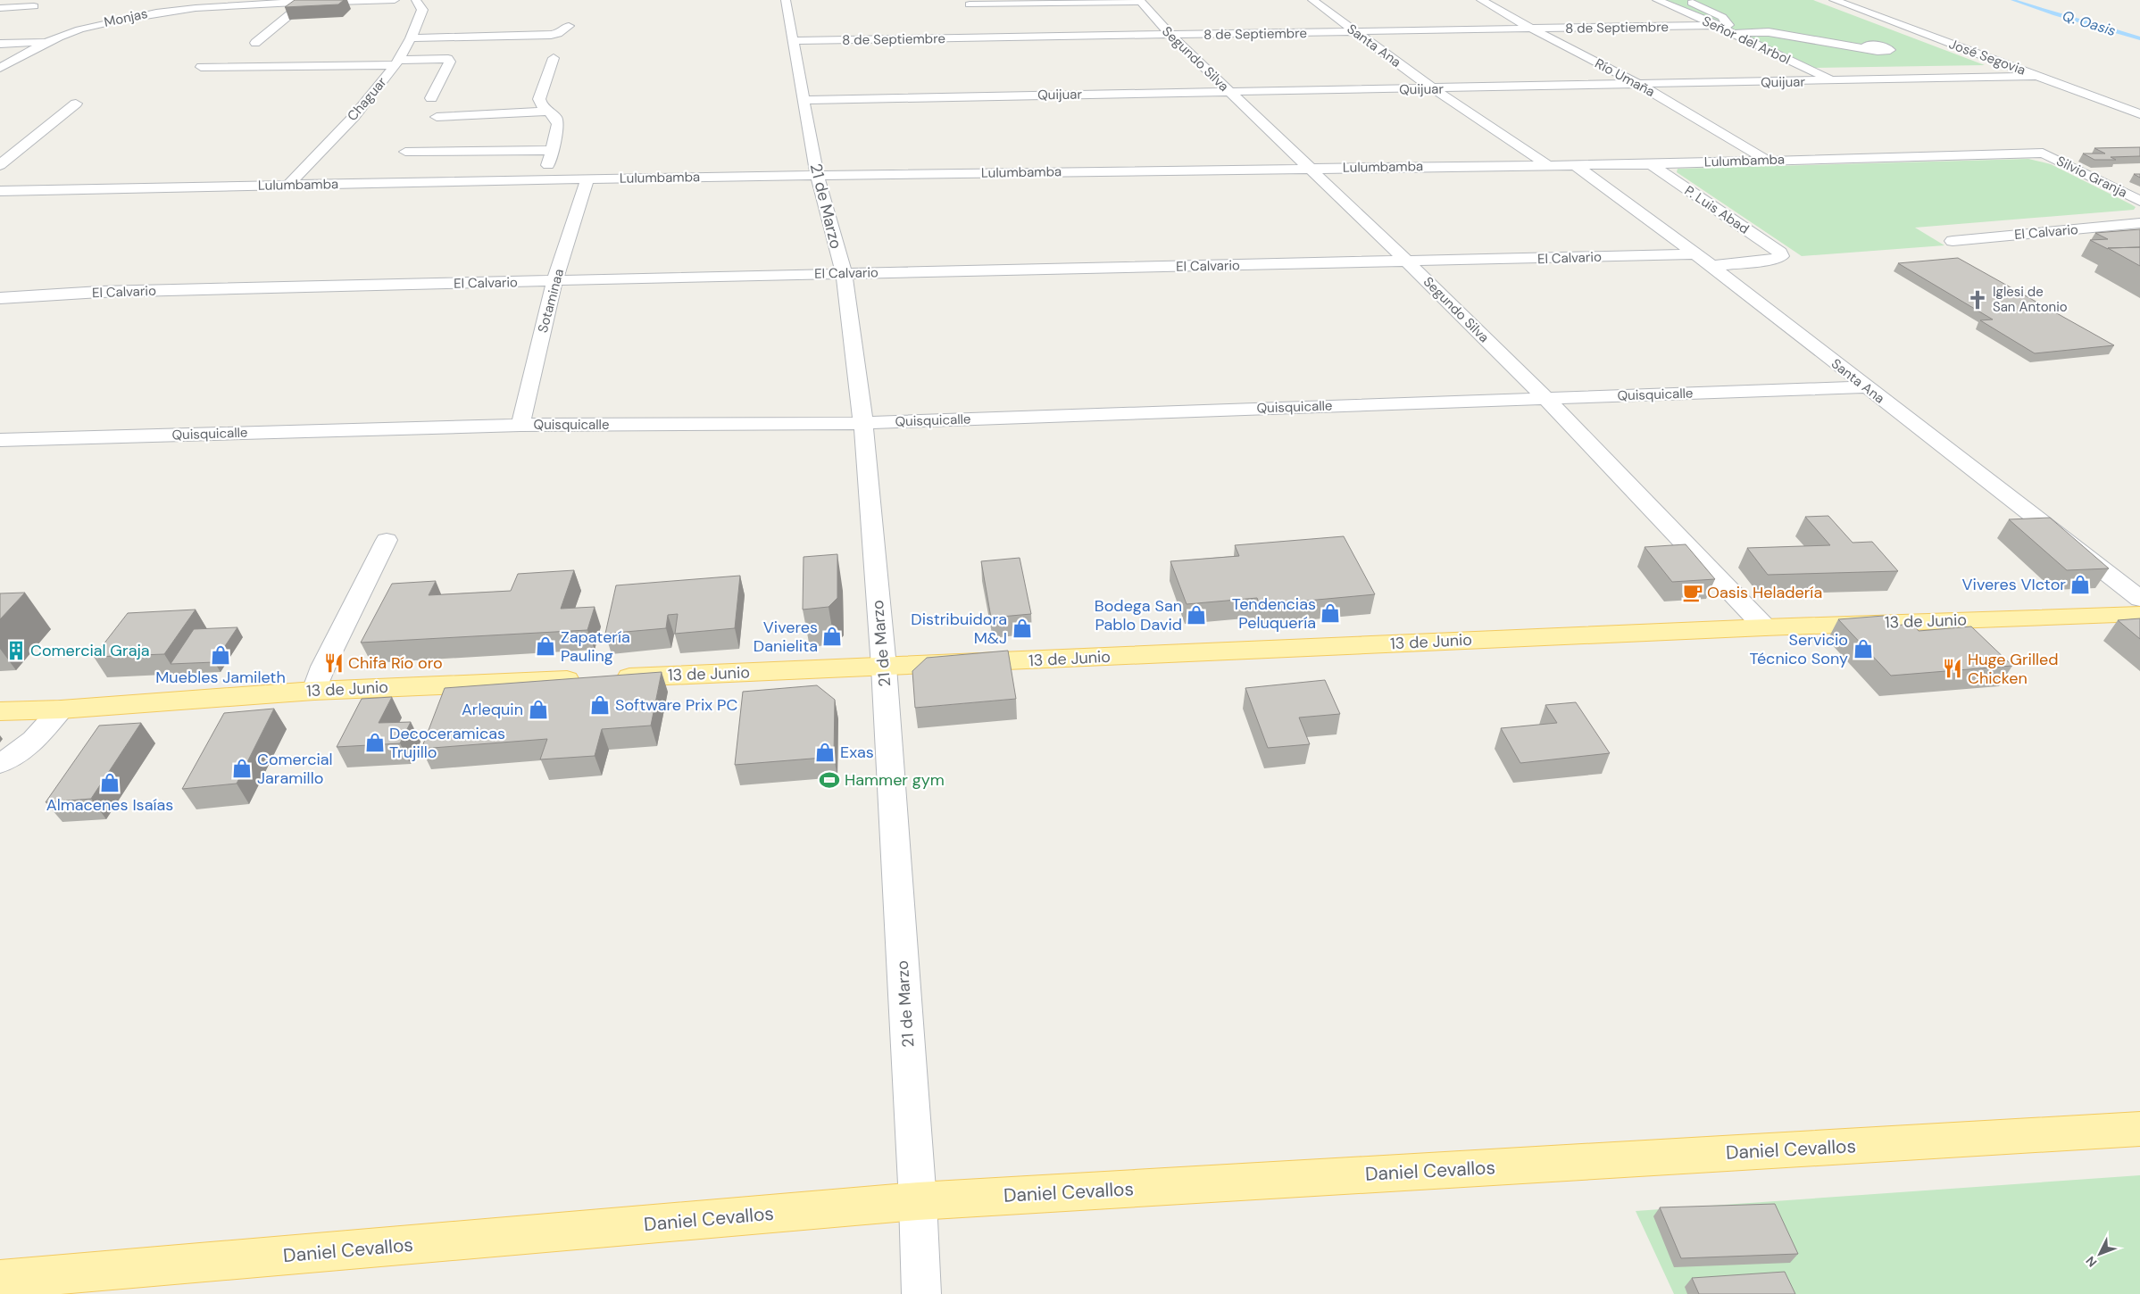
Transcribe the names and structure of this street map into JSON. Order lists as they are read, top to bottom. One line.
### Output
{"streets":{"main road":["13 de Junio","Daniel Cevallos"],"street":["Monjas","8 de Septiembre","Señor del Arbol","Santa Ana","José Segovia","Segundo Silva","Río Umaña","Quijuar","Chaguar","Lulumbamba","Silvio Granja","21 de Marzo","P. Luis Abad","El Calvario","Sotaminaa","Quisquicalle"]},"crossings":[["8 de Septiembre","Señor del Arbol"],["8 de Septiembre","Santa Ana"],["8 de Septiembre","Segundo Silva"],["8 de Septiembre","Río Umaña"],["8 de Septiembre","21 de Marzo"],["Señor del Arbol","Quijuar"],["Santa Ana","Quijuar"],["Santa Ana","Lulumbamba"],["Santa Ana","P. Luis Abad"],["Santa Ana","El Calvario"],["Santa Ana","Quisquicalle"],["José Segovia","Quijuar"],["Segundo Silva","Quijuar"],["Segundo Silva","Lulumbamba"],["Segundo Silva","El Calvario"],["Segundo Silva","Quisquicalle"],["Segundo Silva","13 de Junio"],["Río Umaña","Quijuar"],["Río Umaña","Lulumbamba"],["Quijuar","21 de Marzo"],["Chaguar","Lulumbamba"],["Lulumbamba","Silvio Granja"],["Lulumbamba","21 de Marzo"],["Lulumbamba","P. Luis Abad"],["Lulumbamba","Sotaminaa"],["21 de Marzo","El Calvario"],["21 de Marzo","Quisquicalle"],["21 de Marzo","13 de Junio"],["21 de Marzo","Daniel Cevallos"],["El Calvario","Sotaminaa"],["Sotaminaa","Quisquicalle"]],"water":["Q. Oasis"],"places":{"church":["Iglesi de San Antonio"],"shop":["Viveres VIctor","Tendencias Peluquería","Bodega San Pablo David","Distribuidora M&J","Viveres Danielita","Zapatería Pauling","Servicio Técnico Sony","Muebles Jamileth","Software Prix PC","Arlequin","Decoceramicas Trujillo","Exas","Comercial Jaramillo","Almacenes Isaías"],"cafe":["Oasis Heladería"],"building":["Comercial Graja"],"restaurant":["Chifa Río oro","Huge Grilled Chicken"],"sports":["Hammer gym"]},"north":"bottom left"}
